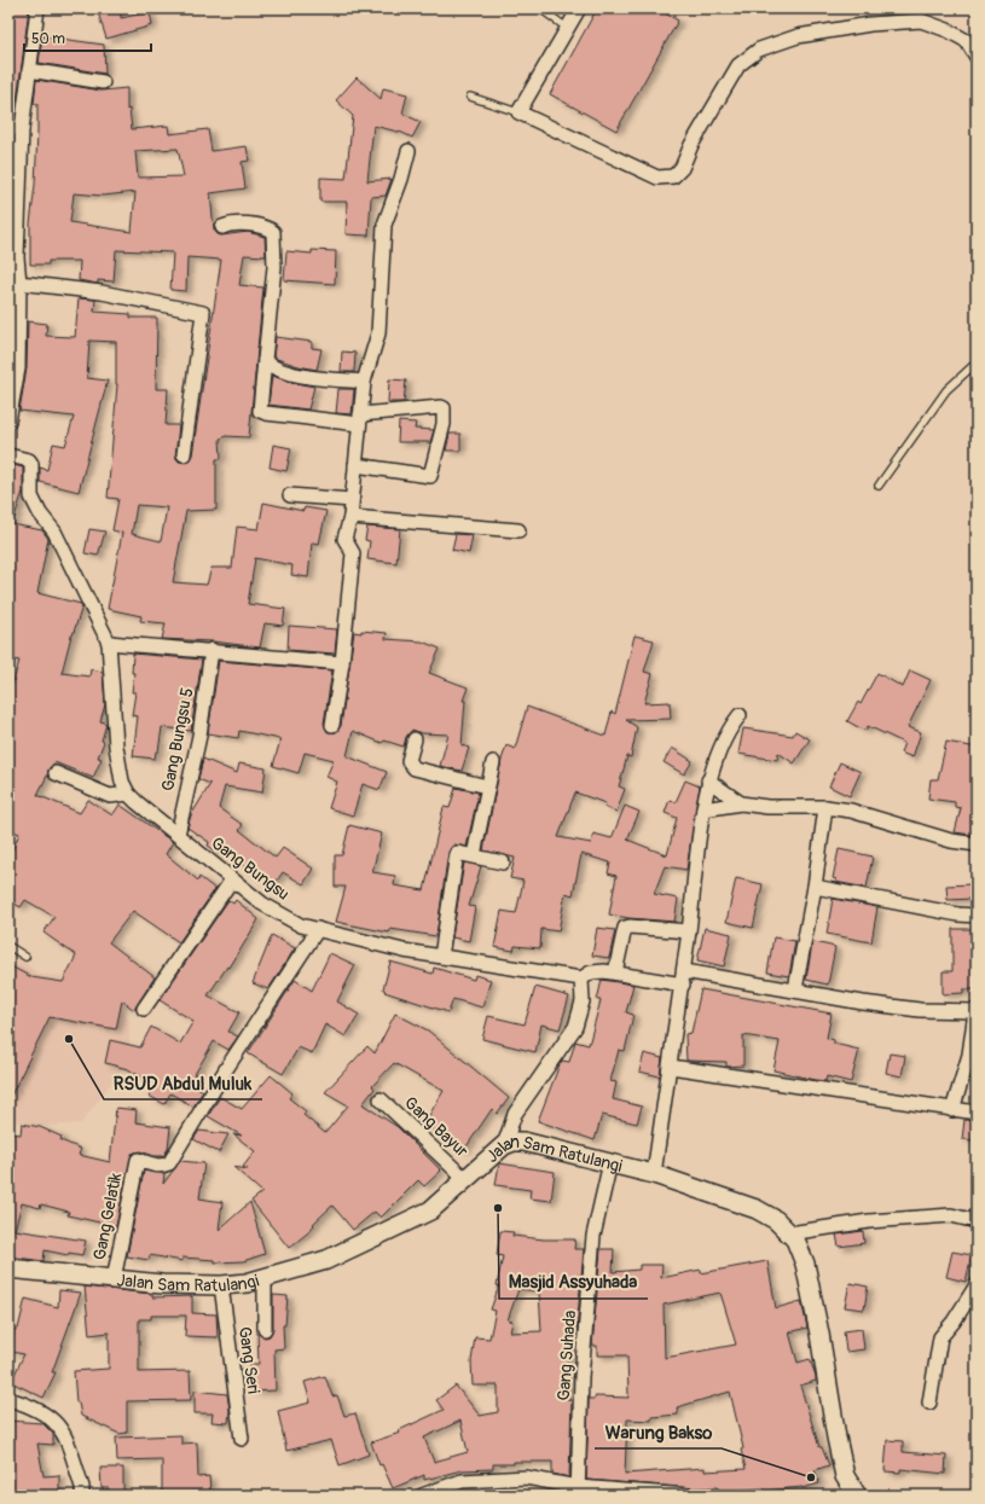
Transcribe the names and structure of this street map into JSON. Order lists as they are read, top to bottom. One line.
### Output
{"streets":{"street":["Gang Bungsu 5","Gang Bungsu","Gang Bayur","Jalan Sam Ratulangi","Gang Gelatik","Gang Suhada","Gang Seri"]},"crossings":[["Gang Bungsu 5","Gang Bungsu"],["Gang Bungsu","Gang Gelatik"],["Gang Bayur","Jalan Sam Ratulangi"],["Jalan Sam Ratulangi","Gang Gelatik"],["Jalan Sam Ratulangi","Gang Suhada"],["Jalan Sam Ratulangi","Gang Seri"]],"places":["RSUD Abdul Muluk","Masjid Assyuhada","Warung Bakso"],"scale_bar":"50 m"}
